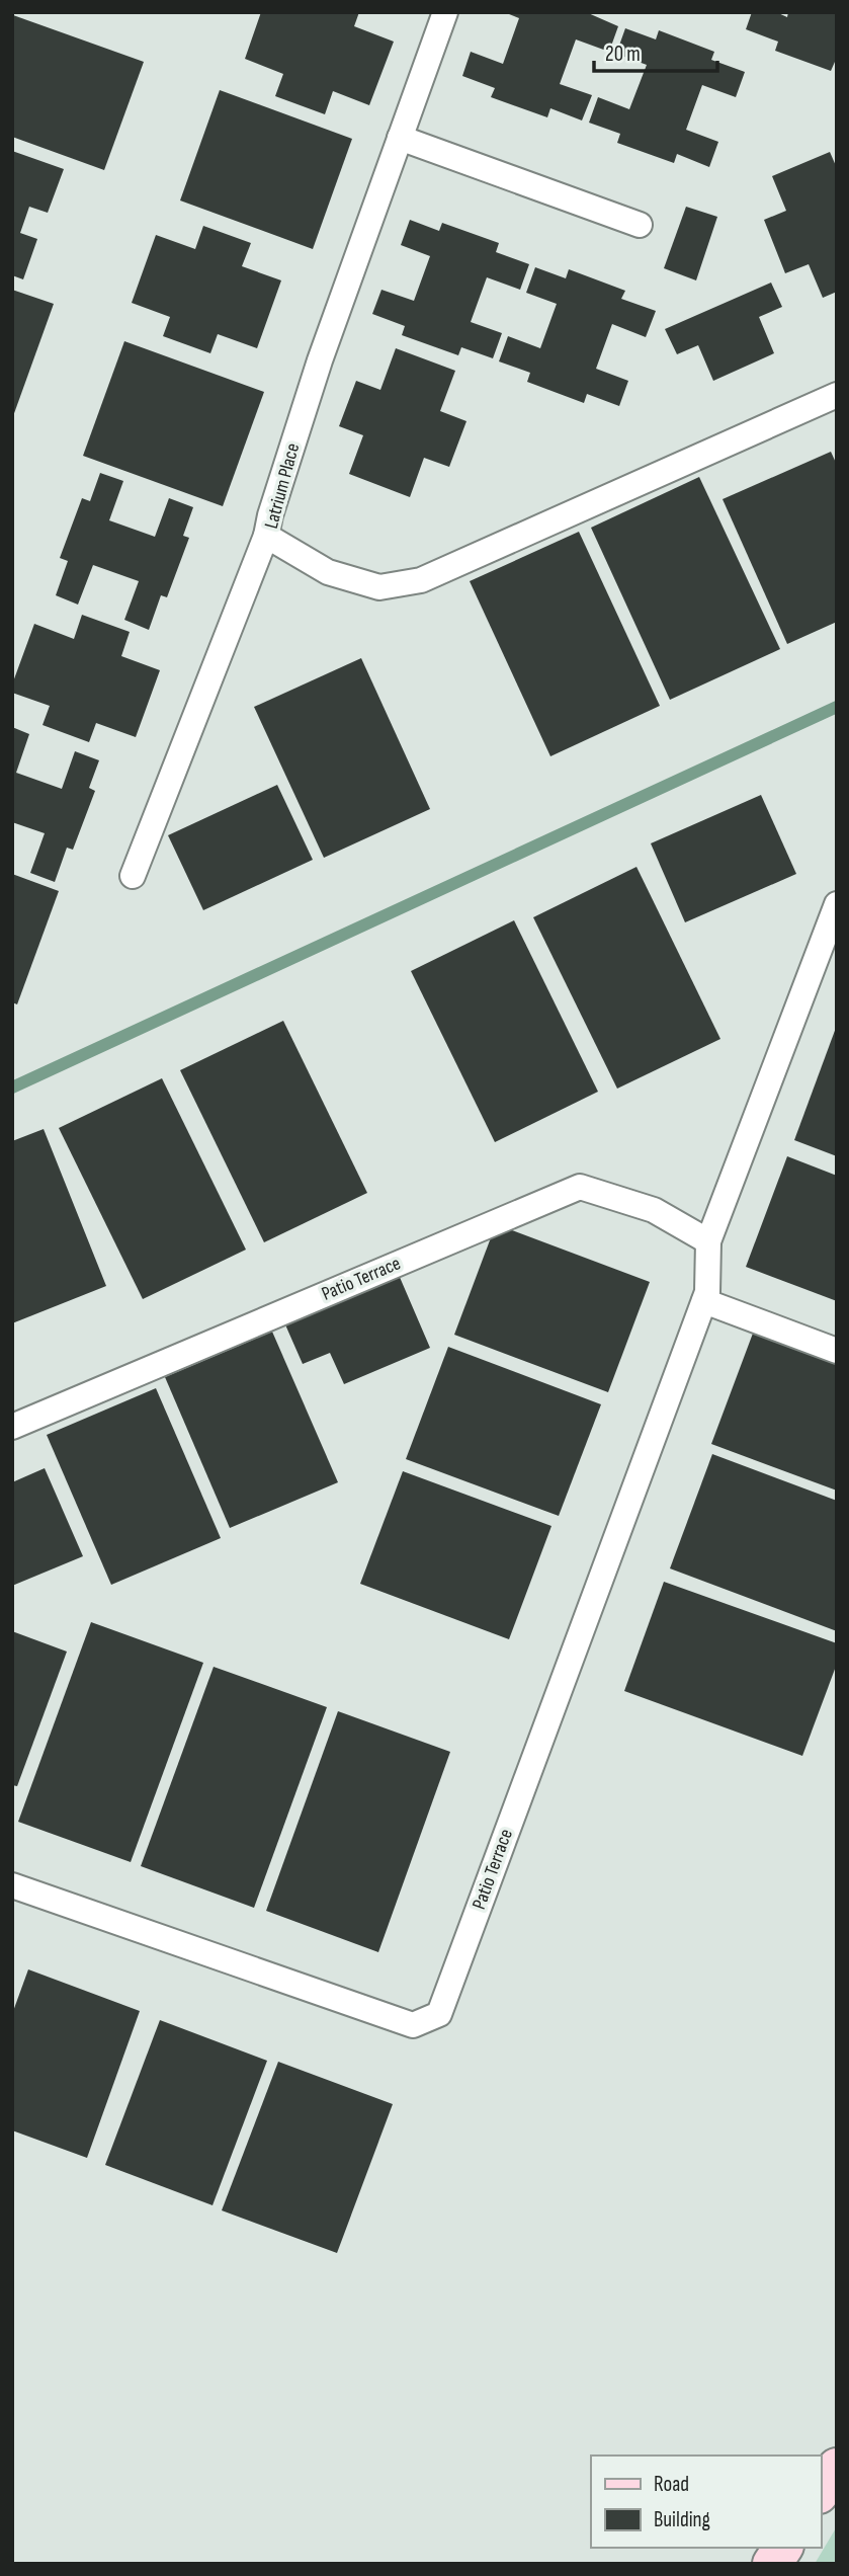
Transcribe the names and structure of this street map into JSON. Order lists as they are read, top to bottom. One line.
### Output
{"streets":{"lane":["Latrium Place","Patio Terrace"]},"legend":["Road","Building"],"scale_bar":"20 m"}
